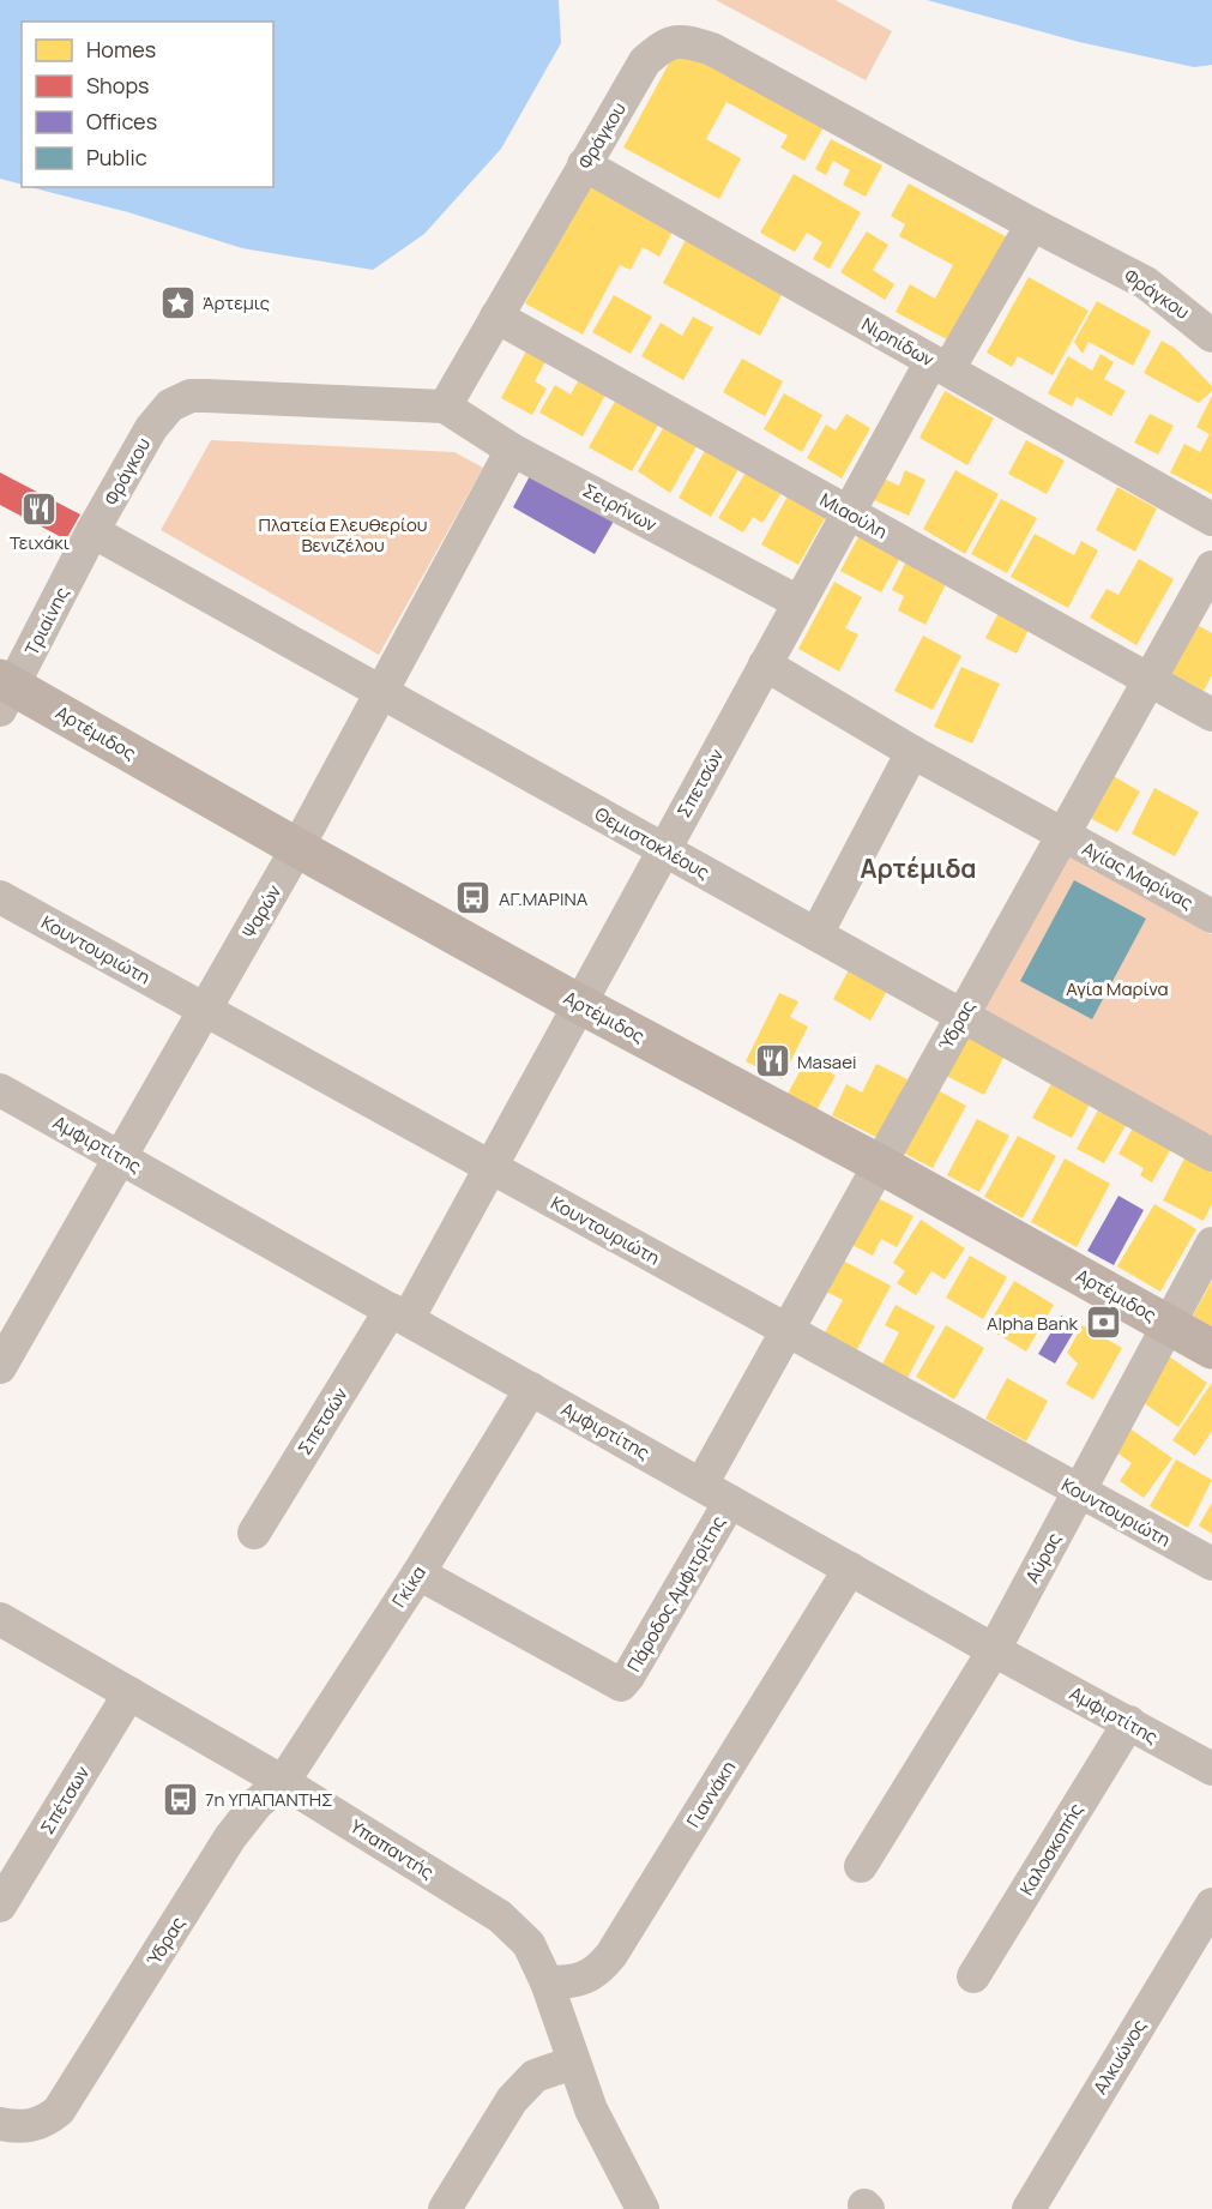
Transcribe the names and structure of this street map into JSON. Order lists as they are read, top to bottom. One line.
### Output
{"streets":{"main road":["Αρτέμιδος"],"street":["Φράγκου","Νιρηίδων","Σειρήνων","Μιαούλη","Τριαίνης","Σπετσών","Θεμιστοκλέους","Αγίας Μαρίνας","Ψαρών","Κουντουριώτη","Ύδρας","Αμφιρτίτης","Αύρας","Γκίκα","Πάροδος Αμφιτρίτης","Γιαννάκη","Σπέτσων","Υπαπαντής","Καλοσκοπής","Αλκυώνος"]},"crossings":[["Φράγκου","Νιρηίδων"],["Φράγκου","Σειρήνων"],["Φράγκου","Μιαούλη"],["Φράγκου","Τριαίνης"],["Φράγκου","Σπετσών"],["Φράγκου","Θεμιστοκλέους"],["Νιρηίδων","Σπετσών"],["Σειρήνων","Σπετσών"],["Σειρήνων","Ψαρών"],["Μιαούλη","Σπετσών"],["Μιαούλη","Ύδρας"],["Τριαίνης","Αρτέμιδος"],["Τριαίνης","Θεμιστοκλέους"],["Αρτέμιδος","Σπετσών"],["Αρτέμιδος","Ψαρών"],["Αρτέμιδος","Ύδρας"],["Αρτέμιδος","Αύρας"],["Σπετσών","Θεμιστοκλέους"],["Σπετσών","Αγίας Μαρίνας"],["Σπετσών","Κουντουριώτη"],["Σπετσών","Αμφιρτίτης"],["Θεμιστοκλέους","Ψαρών"],["Θεμιστοκλέους","Ύδρας"],["Αγίας Μαρίνας","Ύδρας"],["Ψαρών","Κουντουριώτη"],["Ψαρών","Αμφιρτίτης"],["Κουντουριώτη","Ύδρας"],["Κουντουριώτη","Αύρας"],["Ύδρας","Αμφιρτίτης"],["Ύδρας","Γκίκα"],["Ύδρας","Πάροδος Αμφιτρίτης"],["Ύδρας","Υπαπαντής"],["Αμφιρτίτης","Αύρας"],["Αμφιρτίτης","Γκίκα"],["Αμφιρτίτης","Πάροδος Αμφιτρίτης"],["Αμφιρτίτης","Γιαννάκη"],["Αμφιρτίτης","Καλοσκοπής"],["Γκίκα","Πάροδος Αμφιτρίτης"],["Γκίκα","Υπαπαντής"],["Γιαννάκη","Υπαπαντής"],["Σπέτσων","Υπαπαντής"]],"districts":["Αρτέμιδα"],"parks":["Πλατεία Ελευθερίου Βενιζέλου","Αγία Μαρίνα"],"places":{"place":["Άρτεμις"],"restaurant":["Τειχάκι","Masaei"],"bus stop":["ΑΓ.ΜΑΡΙΝΑ","7η ΥΠΑΠΑΝΤΗΣ"],"bank":["Alpha Bank"]},"legend":["Homes","Shops","Offices","Public"]}
